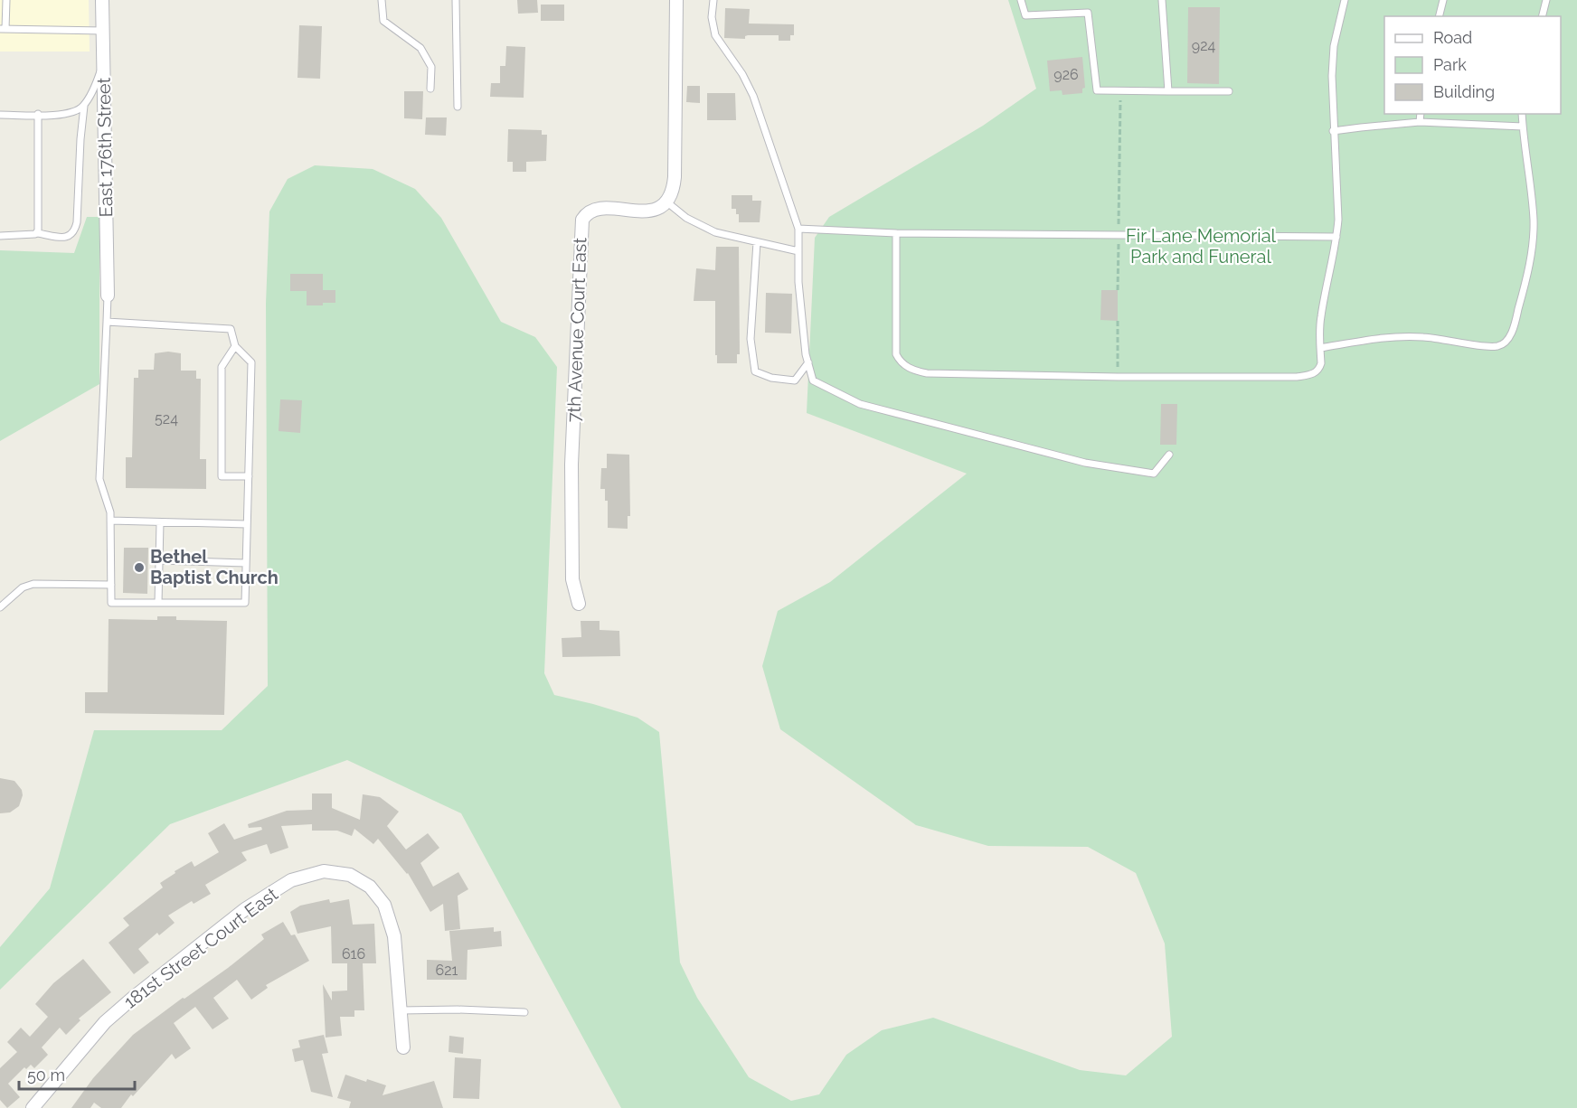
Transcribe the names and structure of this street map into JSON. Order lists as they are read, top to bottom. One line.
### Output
{"streets":{"street":["East 176th Street","7th Avenue Court East","181st Street Court East"]},"parks":["Fir Lane Memorial Park and Funeral"],"places":["Bethel Baptist Church"],"house_numbers":["924","926","524","616","621"],"legend":["Road","Park","Building"],"scale_bar":"50 m"}
